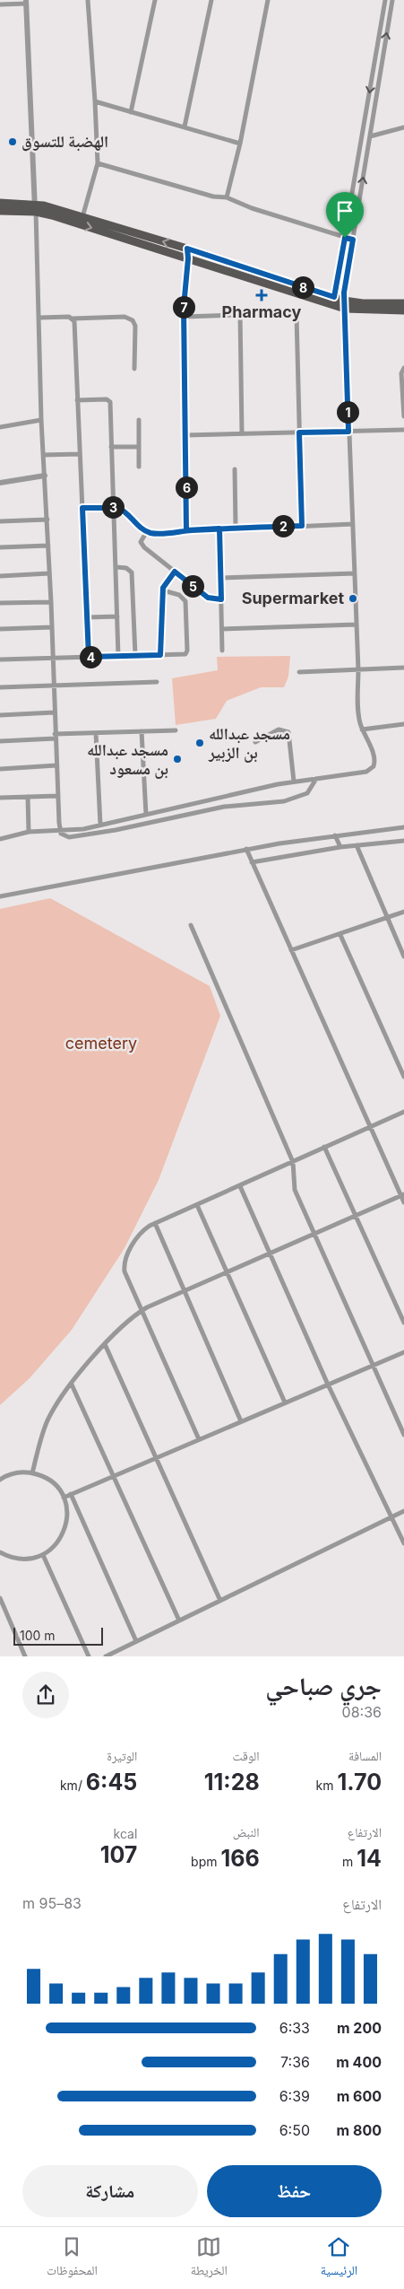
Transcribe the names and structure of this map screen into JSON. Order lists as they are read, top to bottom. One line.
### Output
{"parks":["cemetery"],"places":{"other":["الهضبة للتسوق","Supermarket","مسجد عبدالله بن الزبير","مسجد عبدالله بن مسعود"],"health":["Pharmacy"]},"scale_bar":"100 m","page":{"pins":["8","7","1","6","3","2","5","4"],"scale":"100 m","heading":["جري صباحي","08:36"],"stats":[["المسافة","1.70 km"],["الوقت","11:28"],["الوتيرة","6:45 /km"],["الارتفاع","14 m"],["النبض","166 bpm"],["kcal","107"]],"chart":["الارتفاع","83–95 m"],"list":[{"name":"200 m","note":"6:33"},{"name":"400 m","note":"7:36"},{"name":"600 m","note":"6:39"},{"name":"800 m","note":"6:50"}],"buttons":["حفظ","مشاركة"],"tabs":["الرئيسية","الخريطة","المحفوظات"]}}
